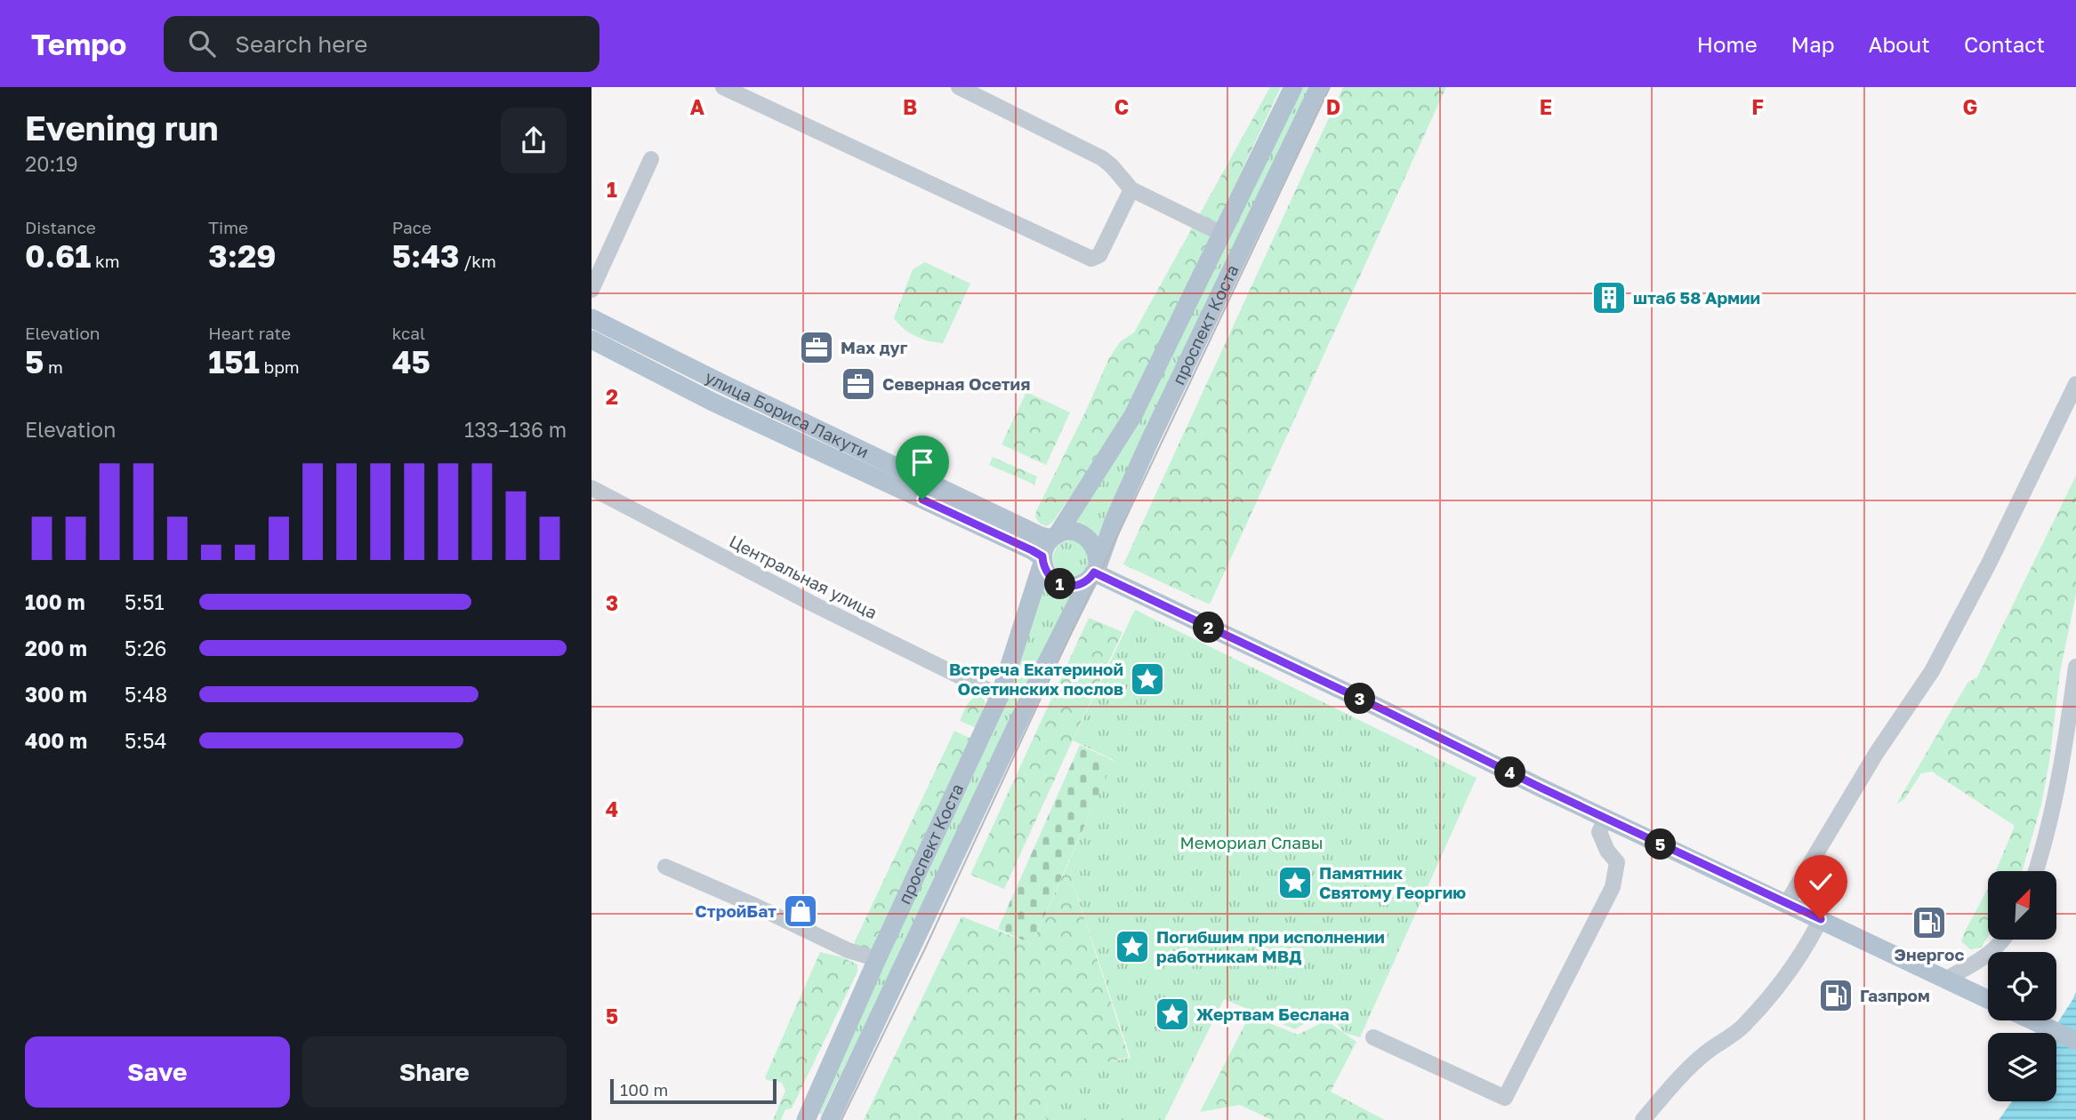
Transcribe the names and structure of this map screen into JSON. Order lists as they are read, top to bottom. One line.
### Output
{"streets":{"main road":["проспект Коста","улица Бориса Лакути"],"street":["Центральная улица"]},"crossings":[["проспект Коста","улица Бориса Лакути"],["проспект Коста","Центральная улица"]],"parks":["Мемориал Славы"],"places":{"building":["штаб 58 Армии"],"office":["Мах дуг","Северная Осетия"],"place":["Встреча Екатериной Осетинских послов","Памятник Святому Георгию","Погибшим при исполнении работникам МВД","Жертвам Беслана"],"shop":["СтройБат"],"fuel station":["Энергос","Газпром"]},"scale_bar":"100 m","north":"top right","page":{"header":"Tempo","search":"Search here","nav":["Home","Map","About","Contact"],"heading":["Evening run","20:19"],"stats":[["Distance","0.61 km"],["Time","3:29"],["Pace","5:43 /km"],["Elevation","5 m"],["Heart rate","151 bpm"],["kcal","45"]],"chart":["Elevation","133–136 m"],"pins":["1","2","3","4","5"],"list":[{"name":"100 m","note":"5:51"},{"name":"200 m","note":"5:26"},{"name":"300 m","note":"5:48"},{"name":"400 m","note":"5:54"}],"buttons":["Save","Share"],"scale":"100 m"},"grid":{"columns":["A","B","C","D","E","F","G"],"rows":["1","2","3","4","5"]}}
